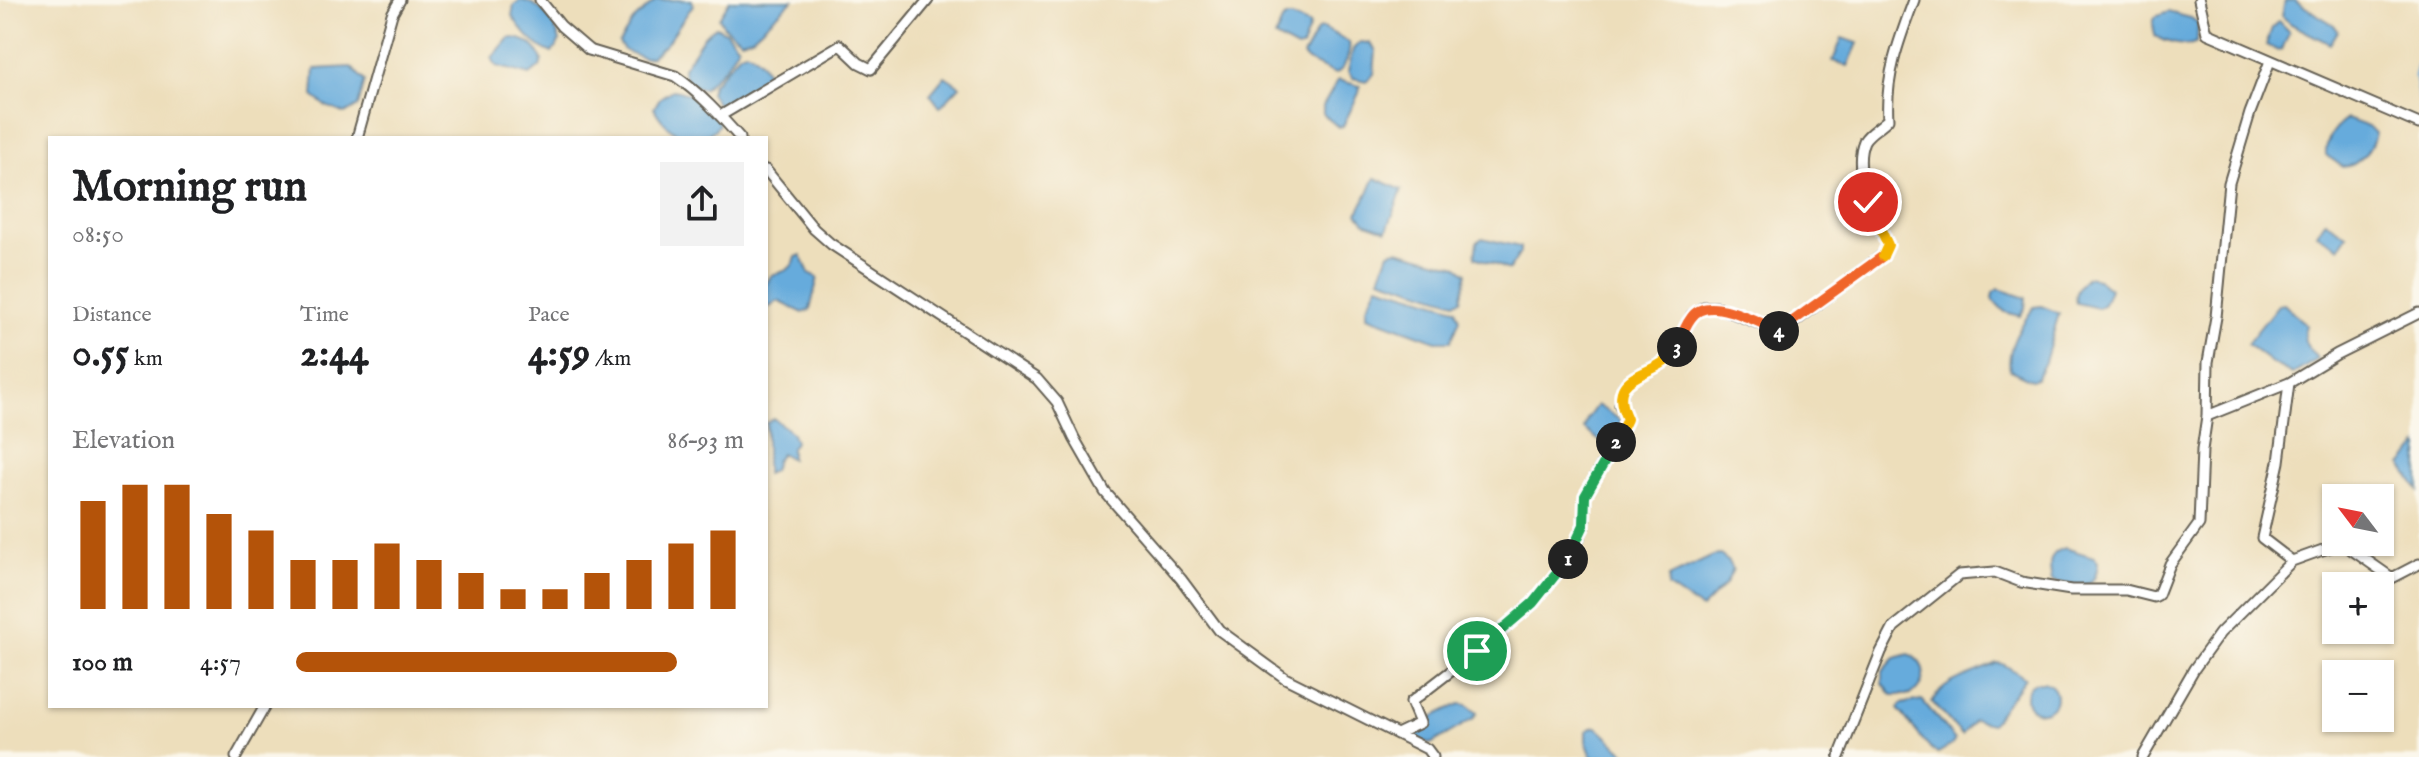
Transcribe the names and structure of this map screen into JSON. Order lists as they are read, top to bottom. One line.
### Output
{"north":"top left","page":{"heading":["Morning run","08:50"],"stats":[["Distance","0.55 km"],["Time","2:44"],["Pace","4:59 /km"]],"pins":["4","3","2","1"],"chart":["Elevation","86–93 m"],"map_buttons":["+","−"],"list":[{"name":"100 m","note":"4:57"}]}}
